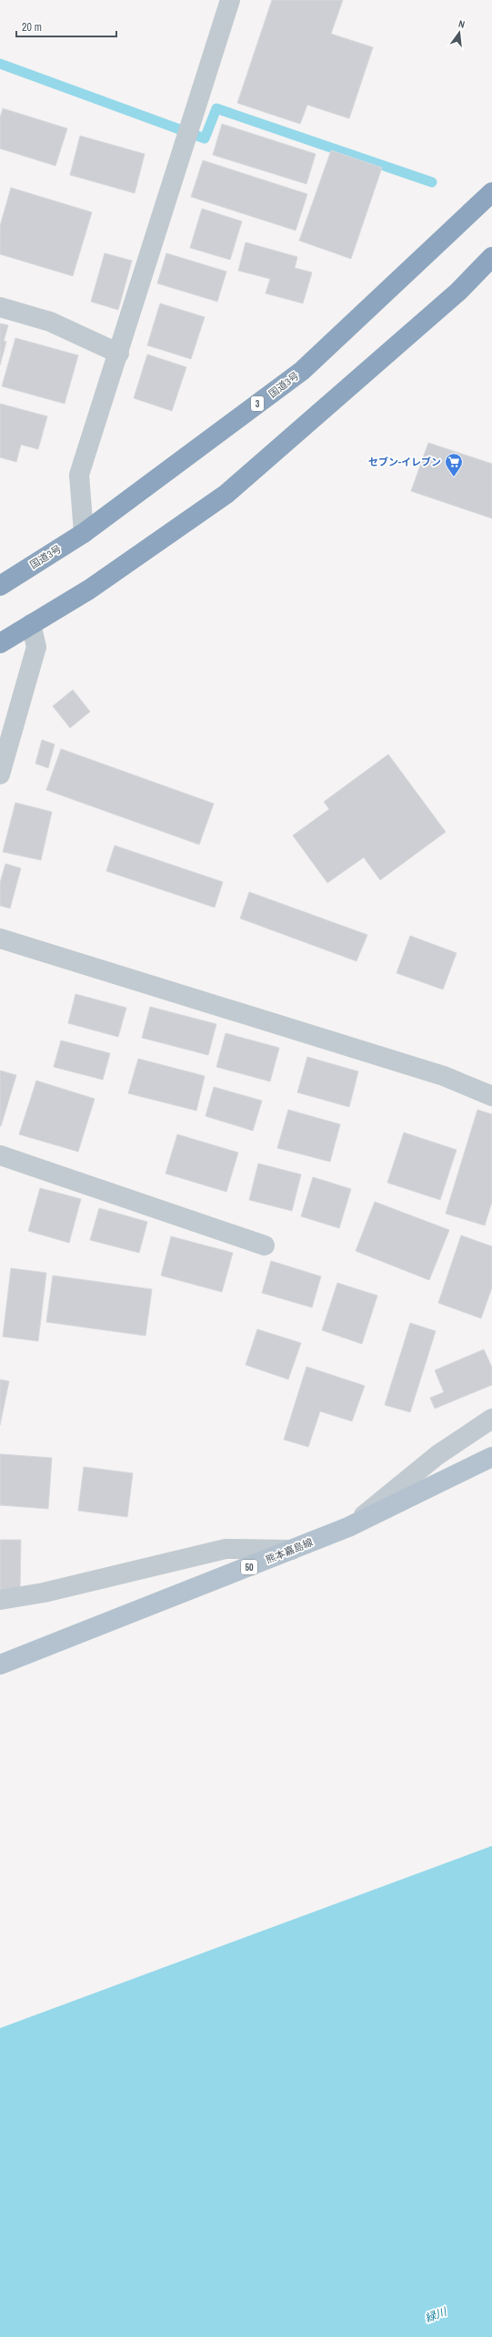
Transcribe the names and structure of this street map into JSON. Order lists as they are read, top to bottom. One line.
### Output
{"streets":{"highway":["国道3号","3"],"main road":["熊本嘉島線","50"]},"water":["緑川"],"places":{"supermarket":["セブン-イレブン"]},"scale_bar":"20 m","north":"top"}
